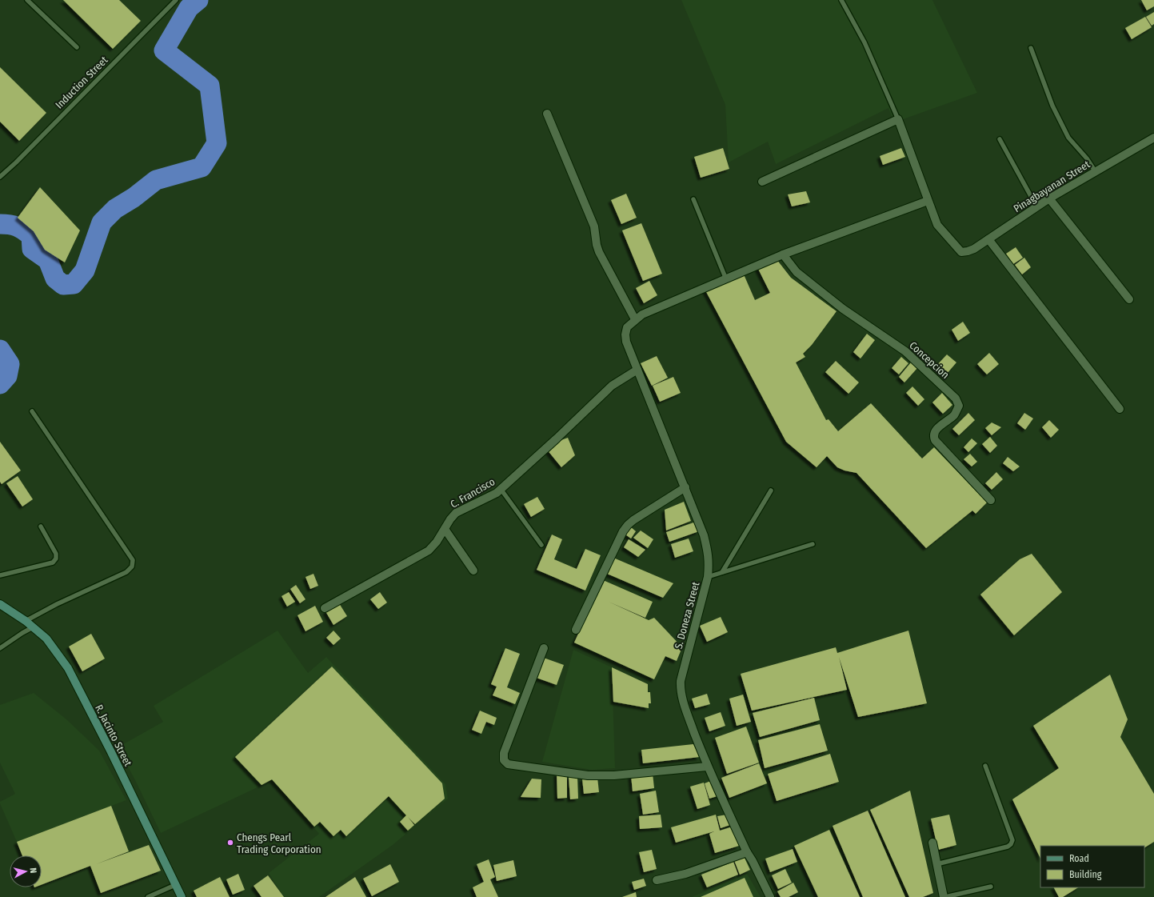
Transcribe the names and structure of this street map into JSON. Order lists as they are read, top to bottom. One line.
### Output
{"streets":{"street":["Pinagbayanan Street","Concepcion","C. Francisco","S. Doneza Street","R. Jacinto Street"],"lane":["Induction Street"]},"crossings":[["C. Francisco","S. Doneza Street"]],"places":["Chengs Pearl Trading Corporation"],"legend":["Road","Building"],"north":"right"}
